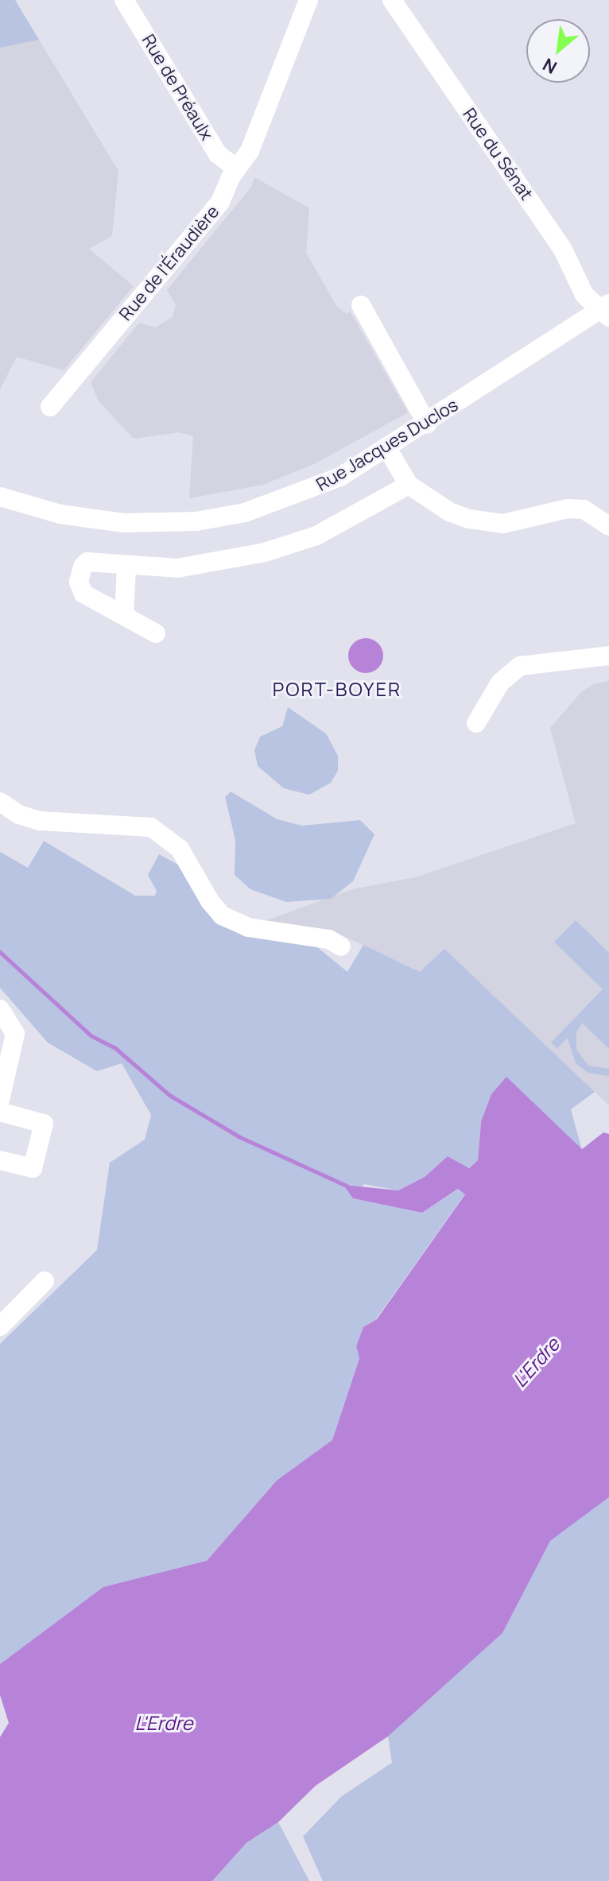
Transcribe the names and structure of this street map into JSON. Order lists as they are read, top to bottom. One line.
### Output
{"streets":{"street":["Rue de Préaulx","Rue du Sénat","Rue de l'Éraudière","Rue Jacques Duclos"]},"crossings":[["Rue de Préaulx","Rue de l'Éraudière"],["Rue du Sénat","Rue Jacques Duclos"]],"districts":["PORT-BOYER"],"water":["L'Erdre"],"north":"bottom left"}
